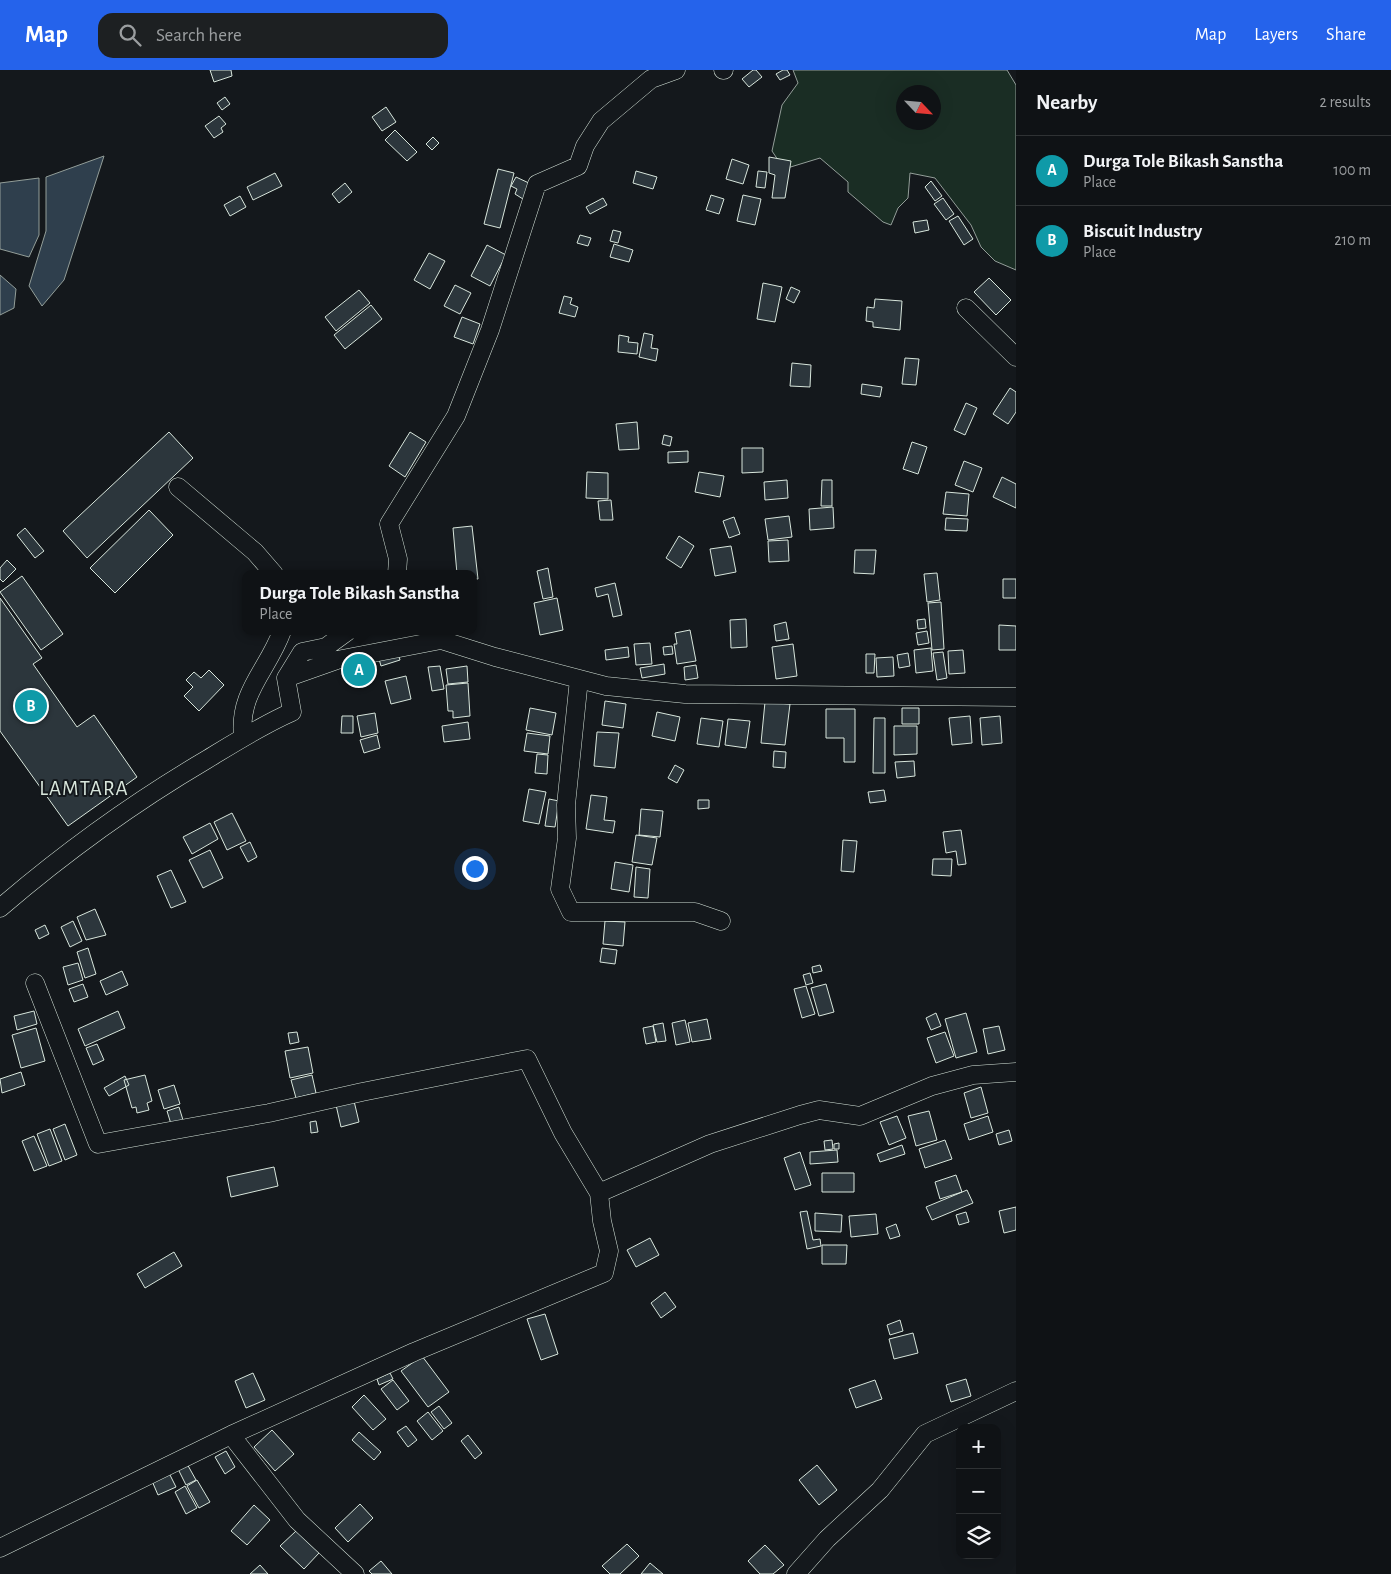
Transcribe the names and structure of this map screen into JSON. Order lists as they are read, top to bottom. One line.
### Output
{"districts":["LAMTARA"],"north":"bottom right","page":{"header":"Map","search":"Search here","nav":["Map","Layers","Share"],"heading":["Nearby","2 results"],"list":[{"mark":"A","name":"Durga Tole Bikash Sanstha","note":"Place","value":"100 m"},{"mark":"B","name":"Biscuit Industry","note":"Place","value":"210 m"}],"popup":["Durga Tole Bikash Sanstha","Place"],"pins":["A","B"],"map_buttons":["+","−"]}}
